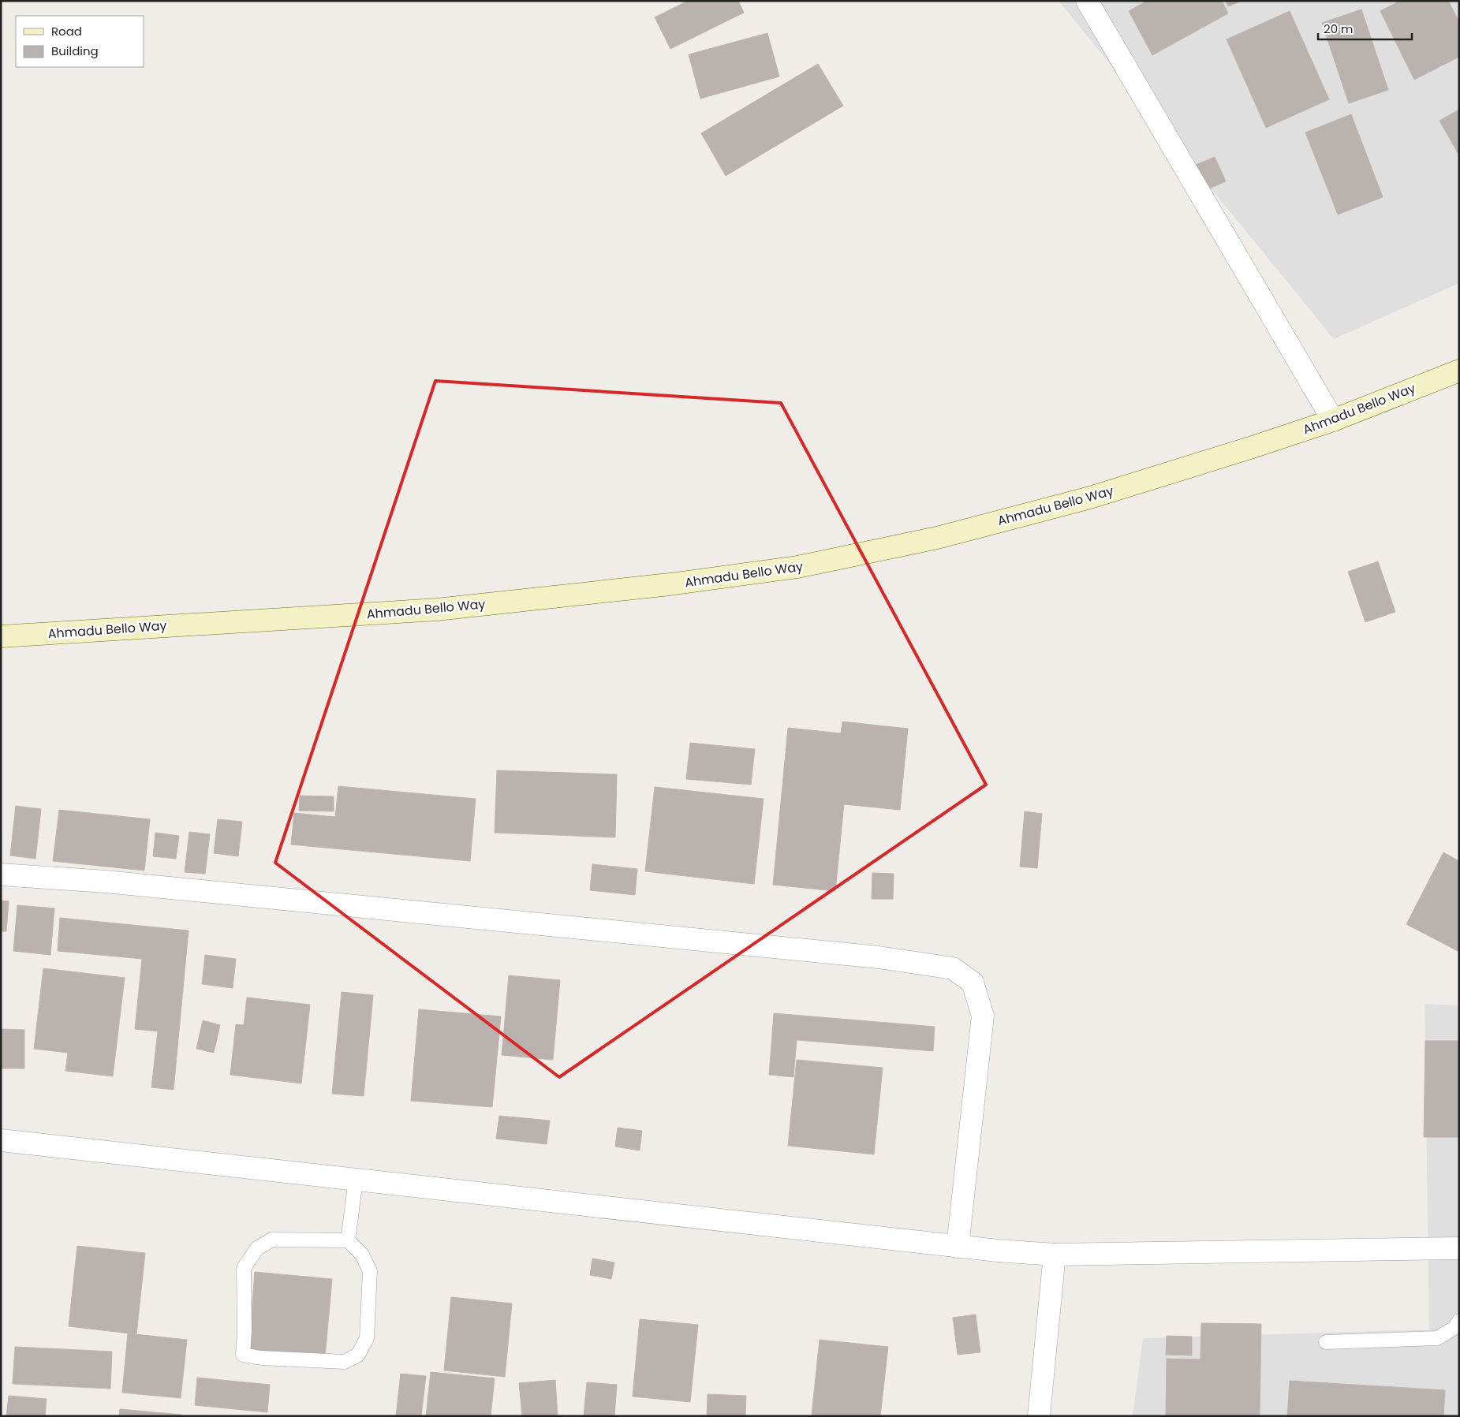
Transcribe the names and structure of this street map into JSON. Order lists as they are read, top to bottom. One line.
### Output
{"streets":{"main road":["Ahmadu Bello Way"]},"legend":["Road","Building"],"scale_bar":"20 m"}
